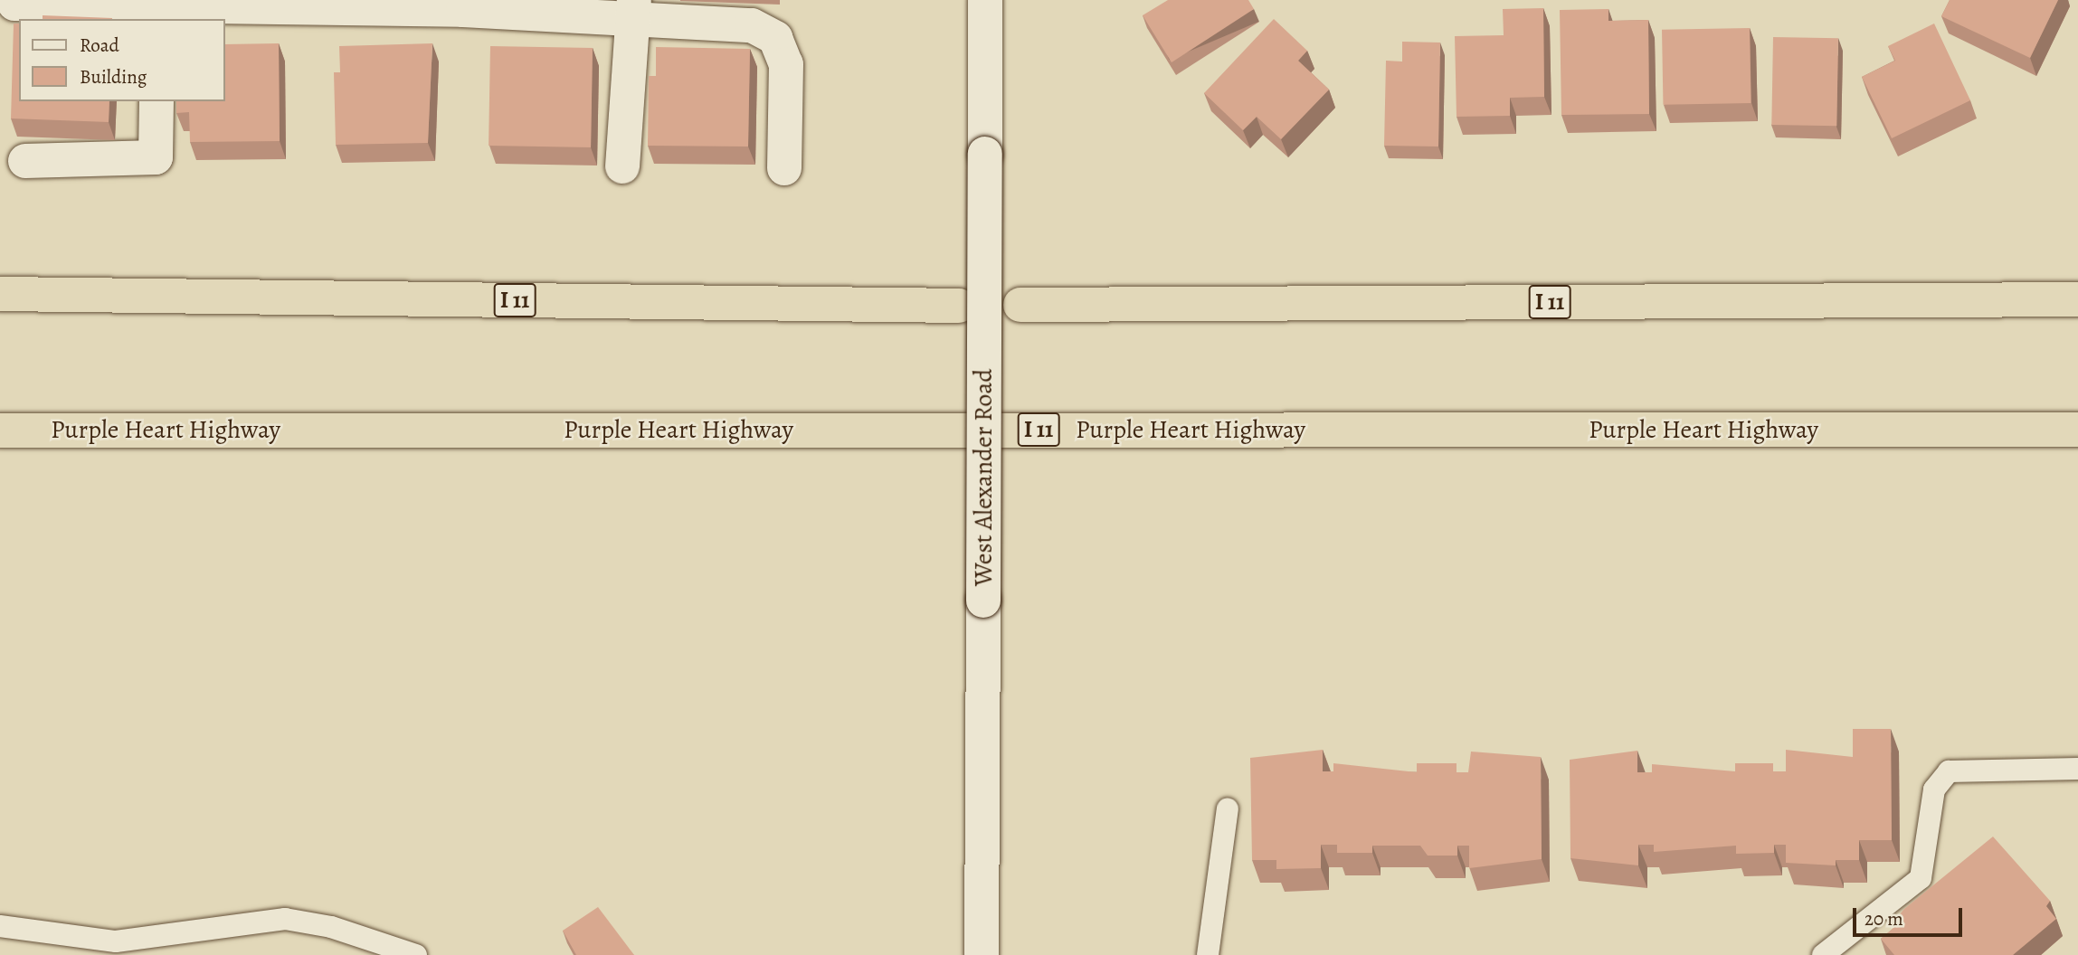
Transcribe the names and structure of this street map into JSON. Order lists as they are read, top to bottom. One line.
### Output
{"streets":{"highway":["I 11","Purple Heart Highway"],"street":["West Alexander Road"]},"legend":["Road","Building"],"scale_bar":"20 m"}
